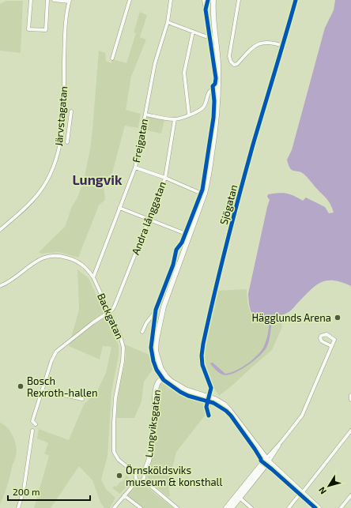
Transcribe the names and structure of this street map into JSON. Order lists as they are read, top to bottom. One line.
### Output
{"streets":{"main road":["Lungviksgatan"],"street":["Järvstagatan","Frejgatan","Sjögatan","Andra långgatan","Backgatan"]},"crossings":[["Frejgatan","Backgatan"],["Andra långgatan","Backgatan"],["Backgatan","Lungviksgatan"]],"districts":["Lungvik"],"places":["Hägglunds Arena","Bosch Rexroth-hallen","Örnsköldsviks museum & konsthall"],"scale_bar":"200 m","north":"bottom left"}
